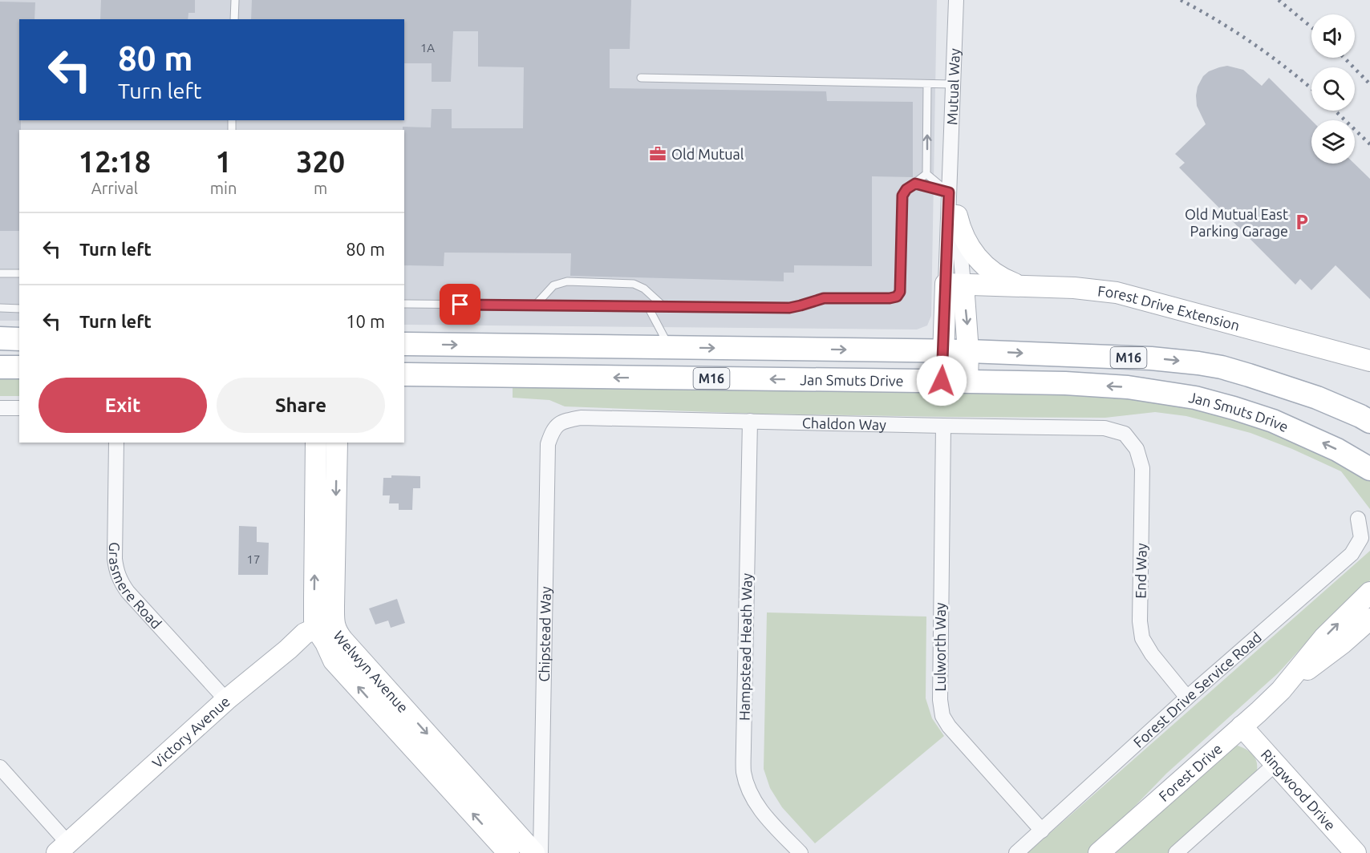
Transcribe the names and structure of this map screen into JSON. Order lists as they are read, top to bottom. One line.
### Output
{"streets":{"main road":["M16","Jan Smuts Drive"],"street":["Mutual Way","Forest Drive Extension","Chaldon Way","End Way","Grasmere Road","Chipstead Way","Hampstead Heath Way","Lulworth Way","Welwyn Avenue","Forest Drive Service Road","Victory Avenue","Forest Drive","Ringwood Drive"]},"crossings":[["Mutual Way","Forest Drive Extension"],["Mutual Way","Jan Smuts Drive"],["Chaldon Way","End Way"],["Chaldon Way","Chipstead Way"],["Chaldon Way","Hampstead Heath Way"],["Chaldon Way","Lulworth Way"],["End Way","Forest Drive Service Road"],["Grasmere Road","Victory Avenue"],["Lulworth Way","Forest Drive Service Road"],["Welwyn Avenue","Victory Avenue"],["Forest Drive","Ringwood Drive"]],"places":{"office":["Old Mutual"],"parking":["Old Mutual East Parking Garage"]},"house_numbers":["1A","17"],"page":{"turn":["80 m","Turn left"],"eta":["12:18","Arrival","1","min","320","m"],"list":[{"name":"Turn left","value":"80 m"},{"name":"Turn left","value":"10 m"}],"buttons":["Exit","Share"]}}
